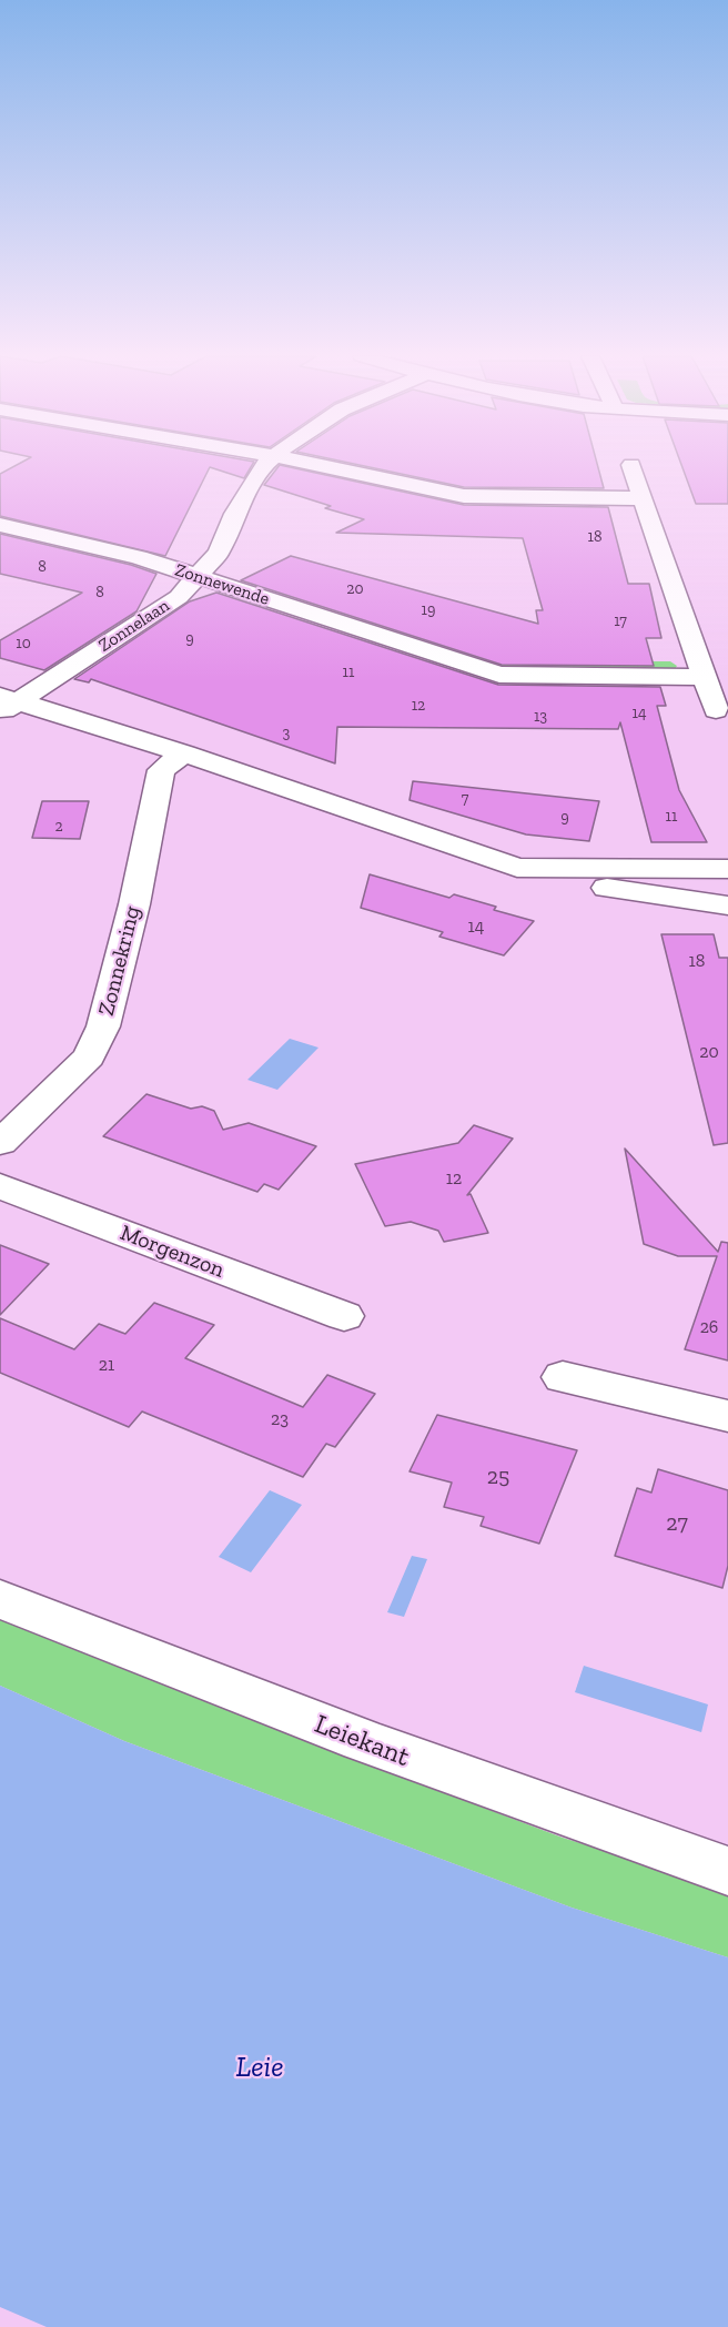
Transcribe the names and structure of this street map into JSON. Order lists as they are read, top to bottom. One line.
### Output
{"streets":{"street":["Zonnewende","Zonnelaan","Zonnekring","Morgenzon","Leiekant"]},"crossings":[["Zonnewende","Zonnelaan"]],"water":["Leie"],"house_numbers":["18","8","20","8","19","17","9","10","11","12","14","13","3","7","11","9","2","14","18","20","12","26","21","23","25","27"]}
